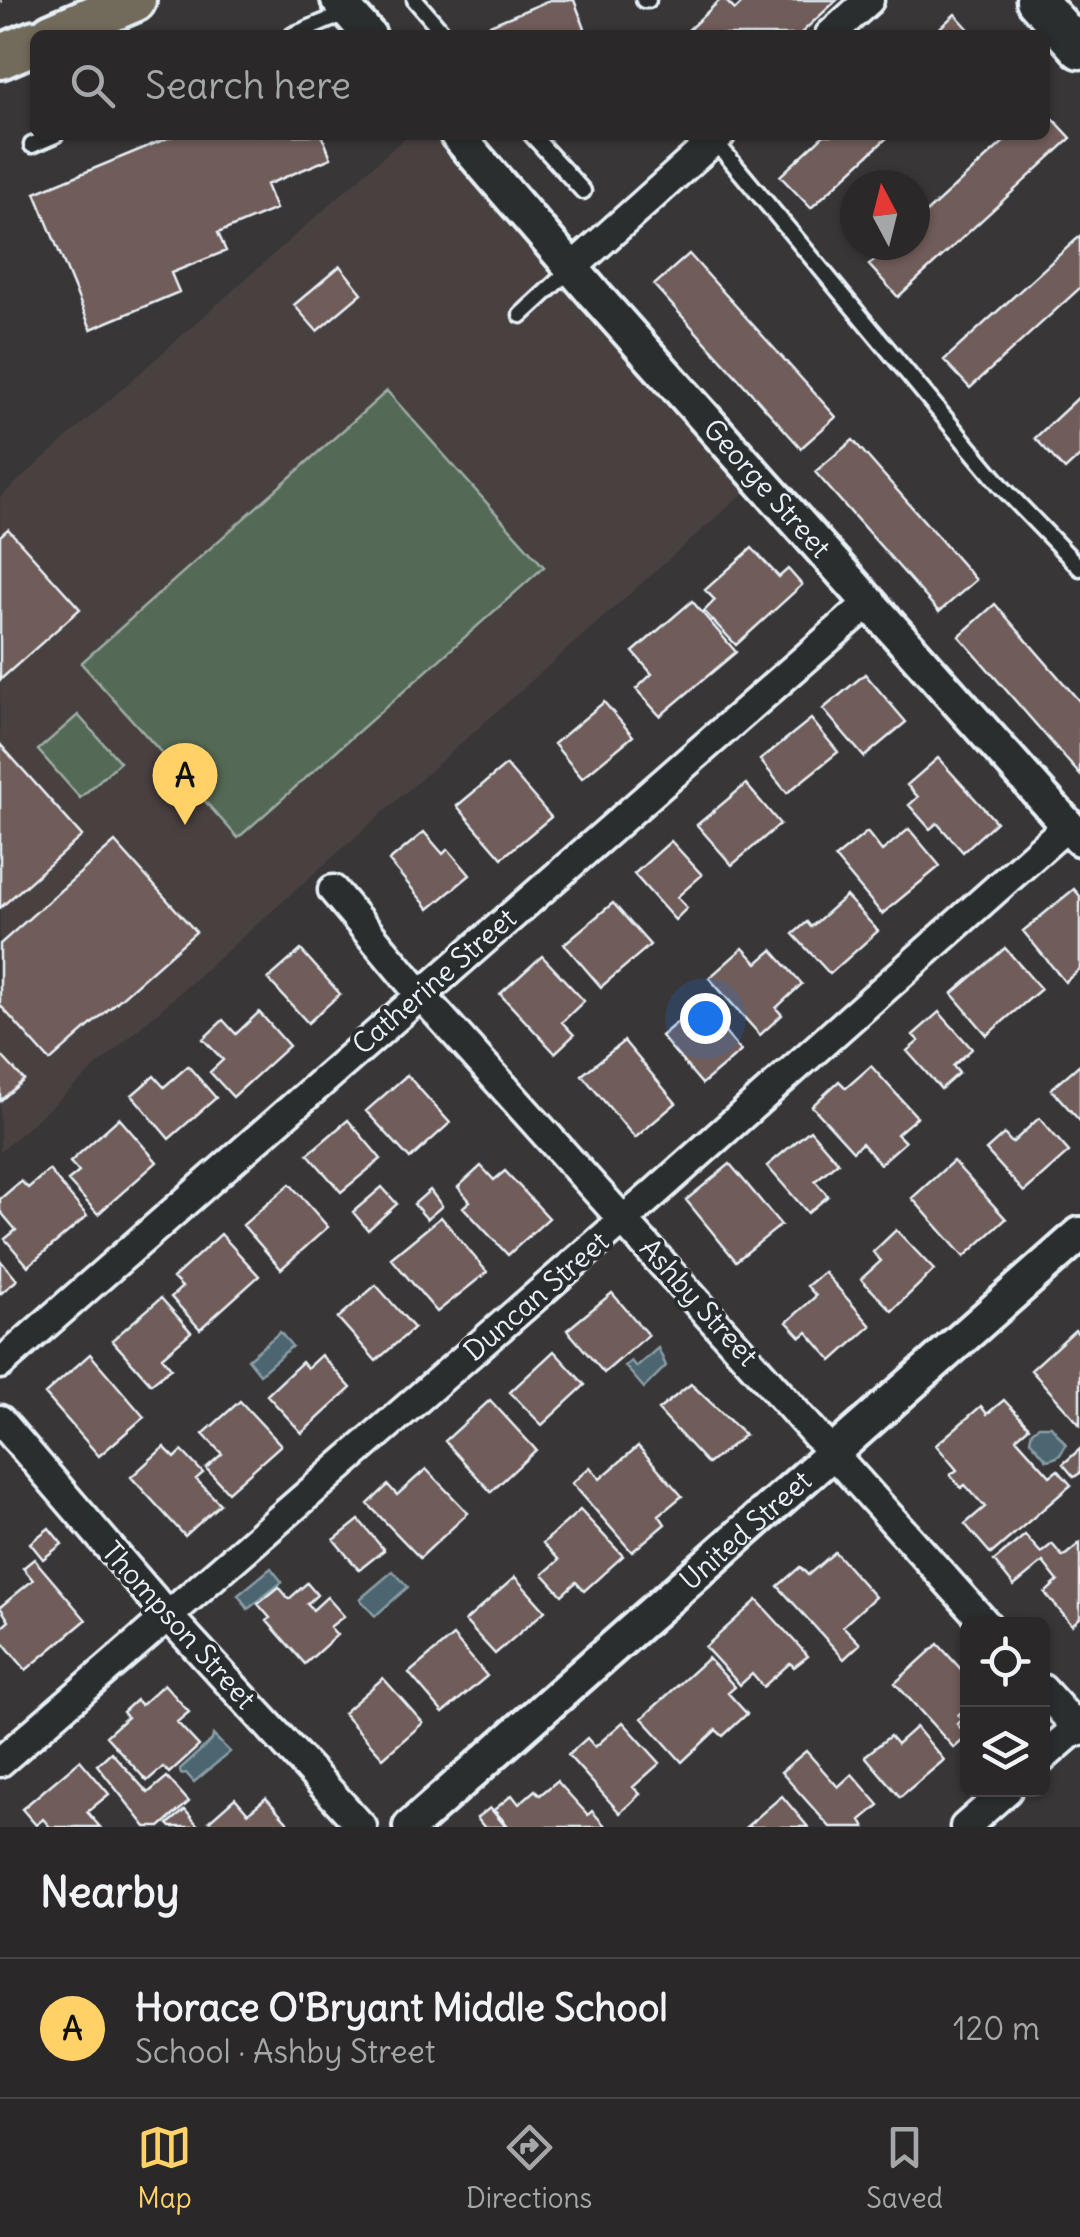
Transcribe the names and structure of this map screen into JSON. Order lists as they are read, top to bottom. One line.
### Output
{"streets":{"street":["George Street","Catherine Street","Duncan Street","Ashby Street","United Street","Thompson Street"]},"crossings":[["George Street","Catherine Street"],["George Street","Duncan Street"],["Catherine Street","Ashby Street"],["Duncan Street","Ashby Street"],["Duncan Street","Thompson Street"],["Ashby Street","United Street"]],"north":"top","page":{"search":"Search here","pins":"A","heading":"Nearby","list":[{"mark":"A","name":"Horace O'Bryant Middle School","note":"School · Ashby Street","value":"120 m"}],"nav":["Map","Directions","Saved"]}}
